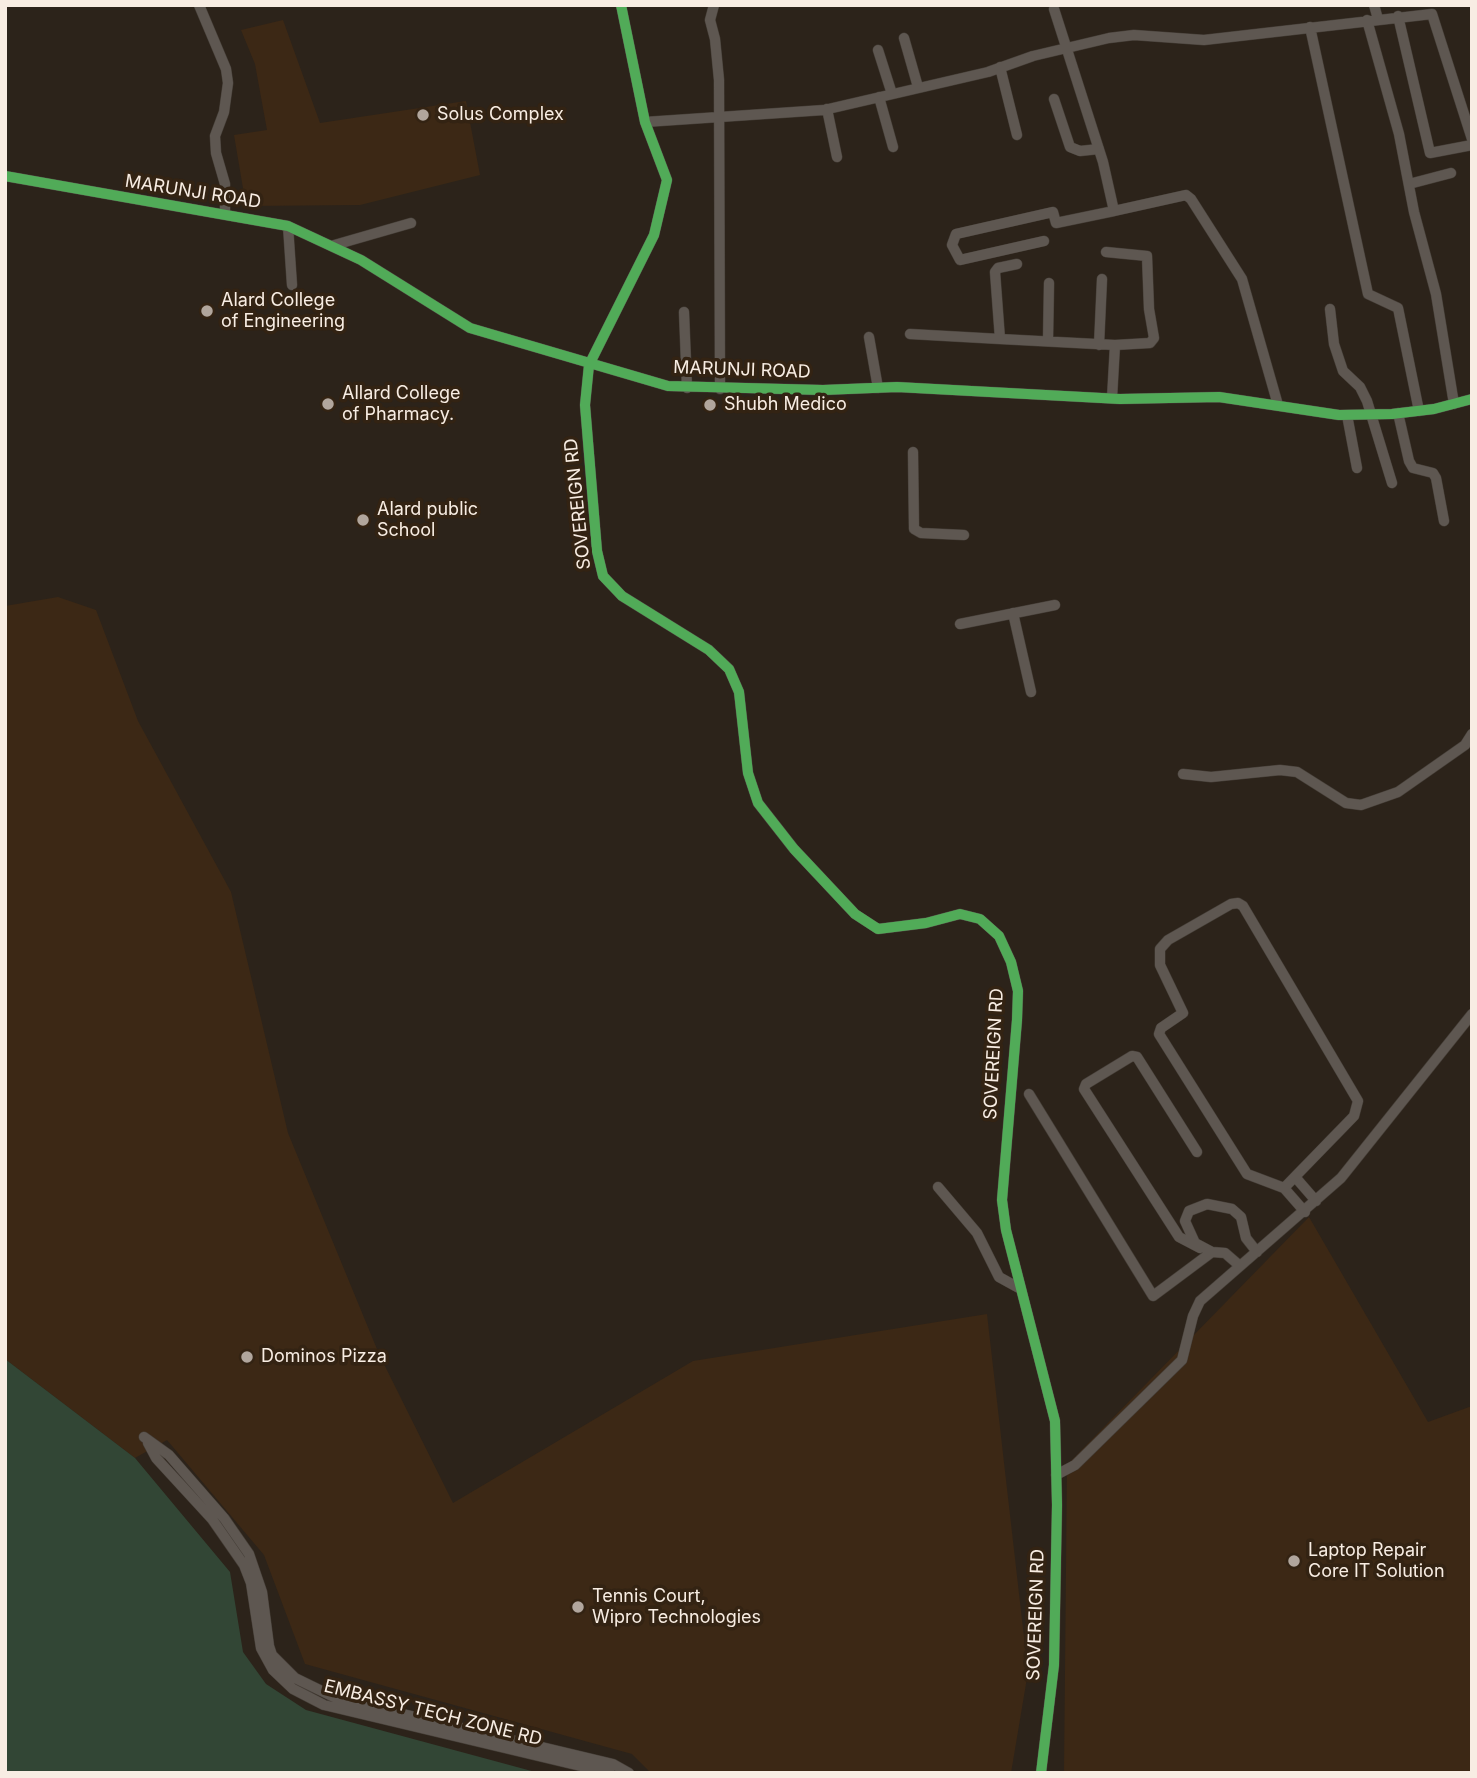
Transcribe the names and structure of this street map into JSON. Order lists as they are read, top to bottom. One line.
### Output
{"streets":{"street":["MARUNJI ROAD","SOVEREIGN RD","EMBASSY TECH ZONE RD"]},"crossings":[["MARUNJI ROAD","SOVEREIGN RD"]],"places":["Solus Complex","Alard College of Engineering","Allard College of Pharmacy.","Shubh Medico","Alard public School","Dominos Pizza","Laptop Repair Core IT Solution","Tennis Court, Wipro Technologies"]}
